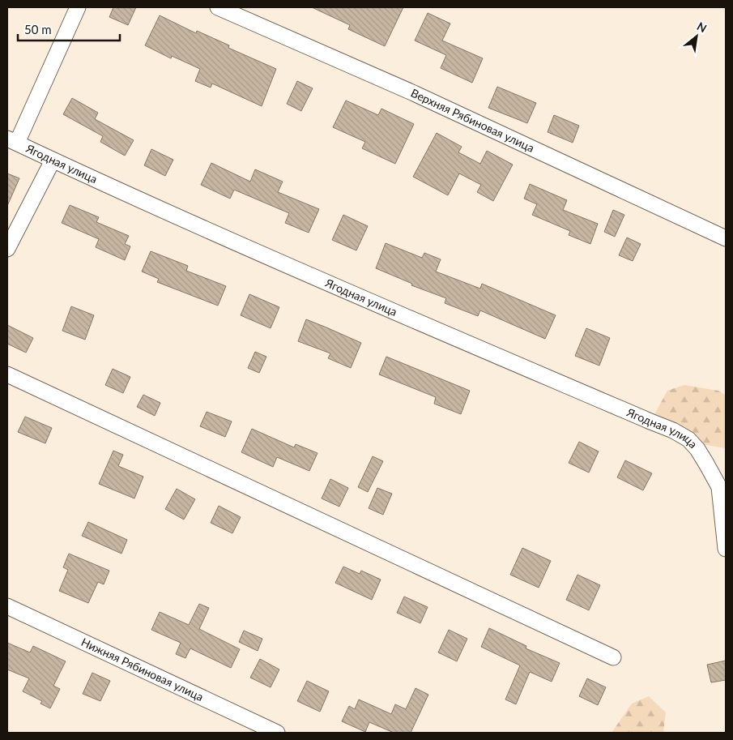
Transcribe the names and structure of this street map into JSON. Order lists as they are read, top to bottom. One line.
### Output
{"streets":{"street":["Верхняя Рябиновая улица","Ягодная улица","Нижняя Рябиновая улица"]},"scale_bar":"50 m","north":"top right"}
